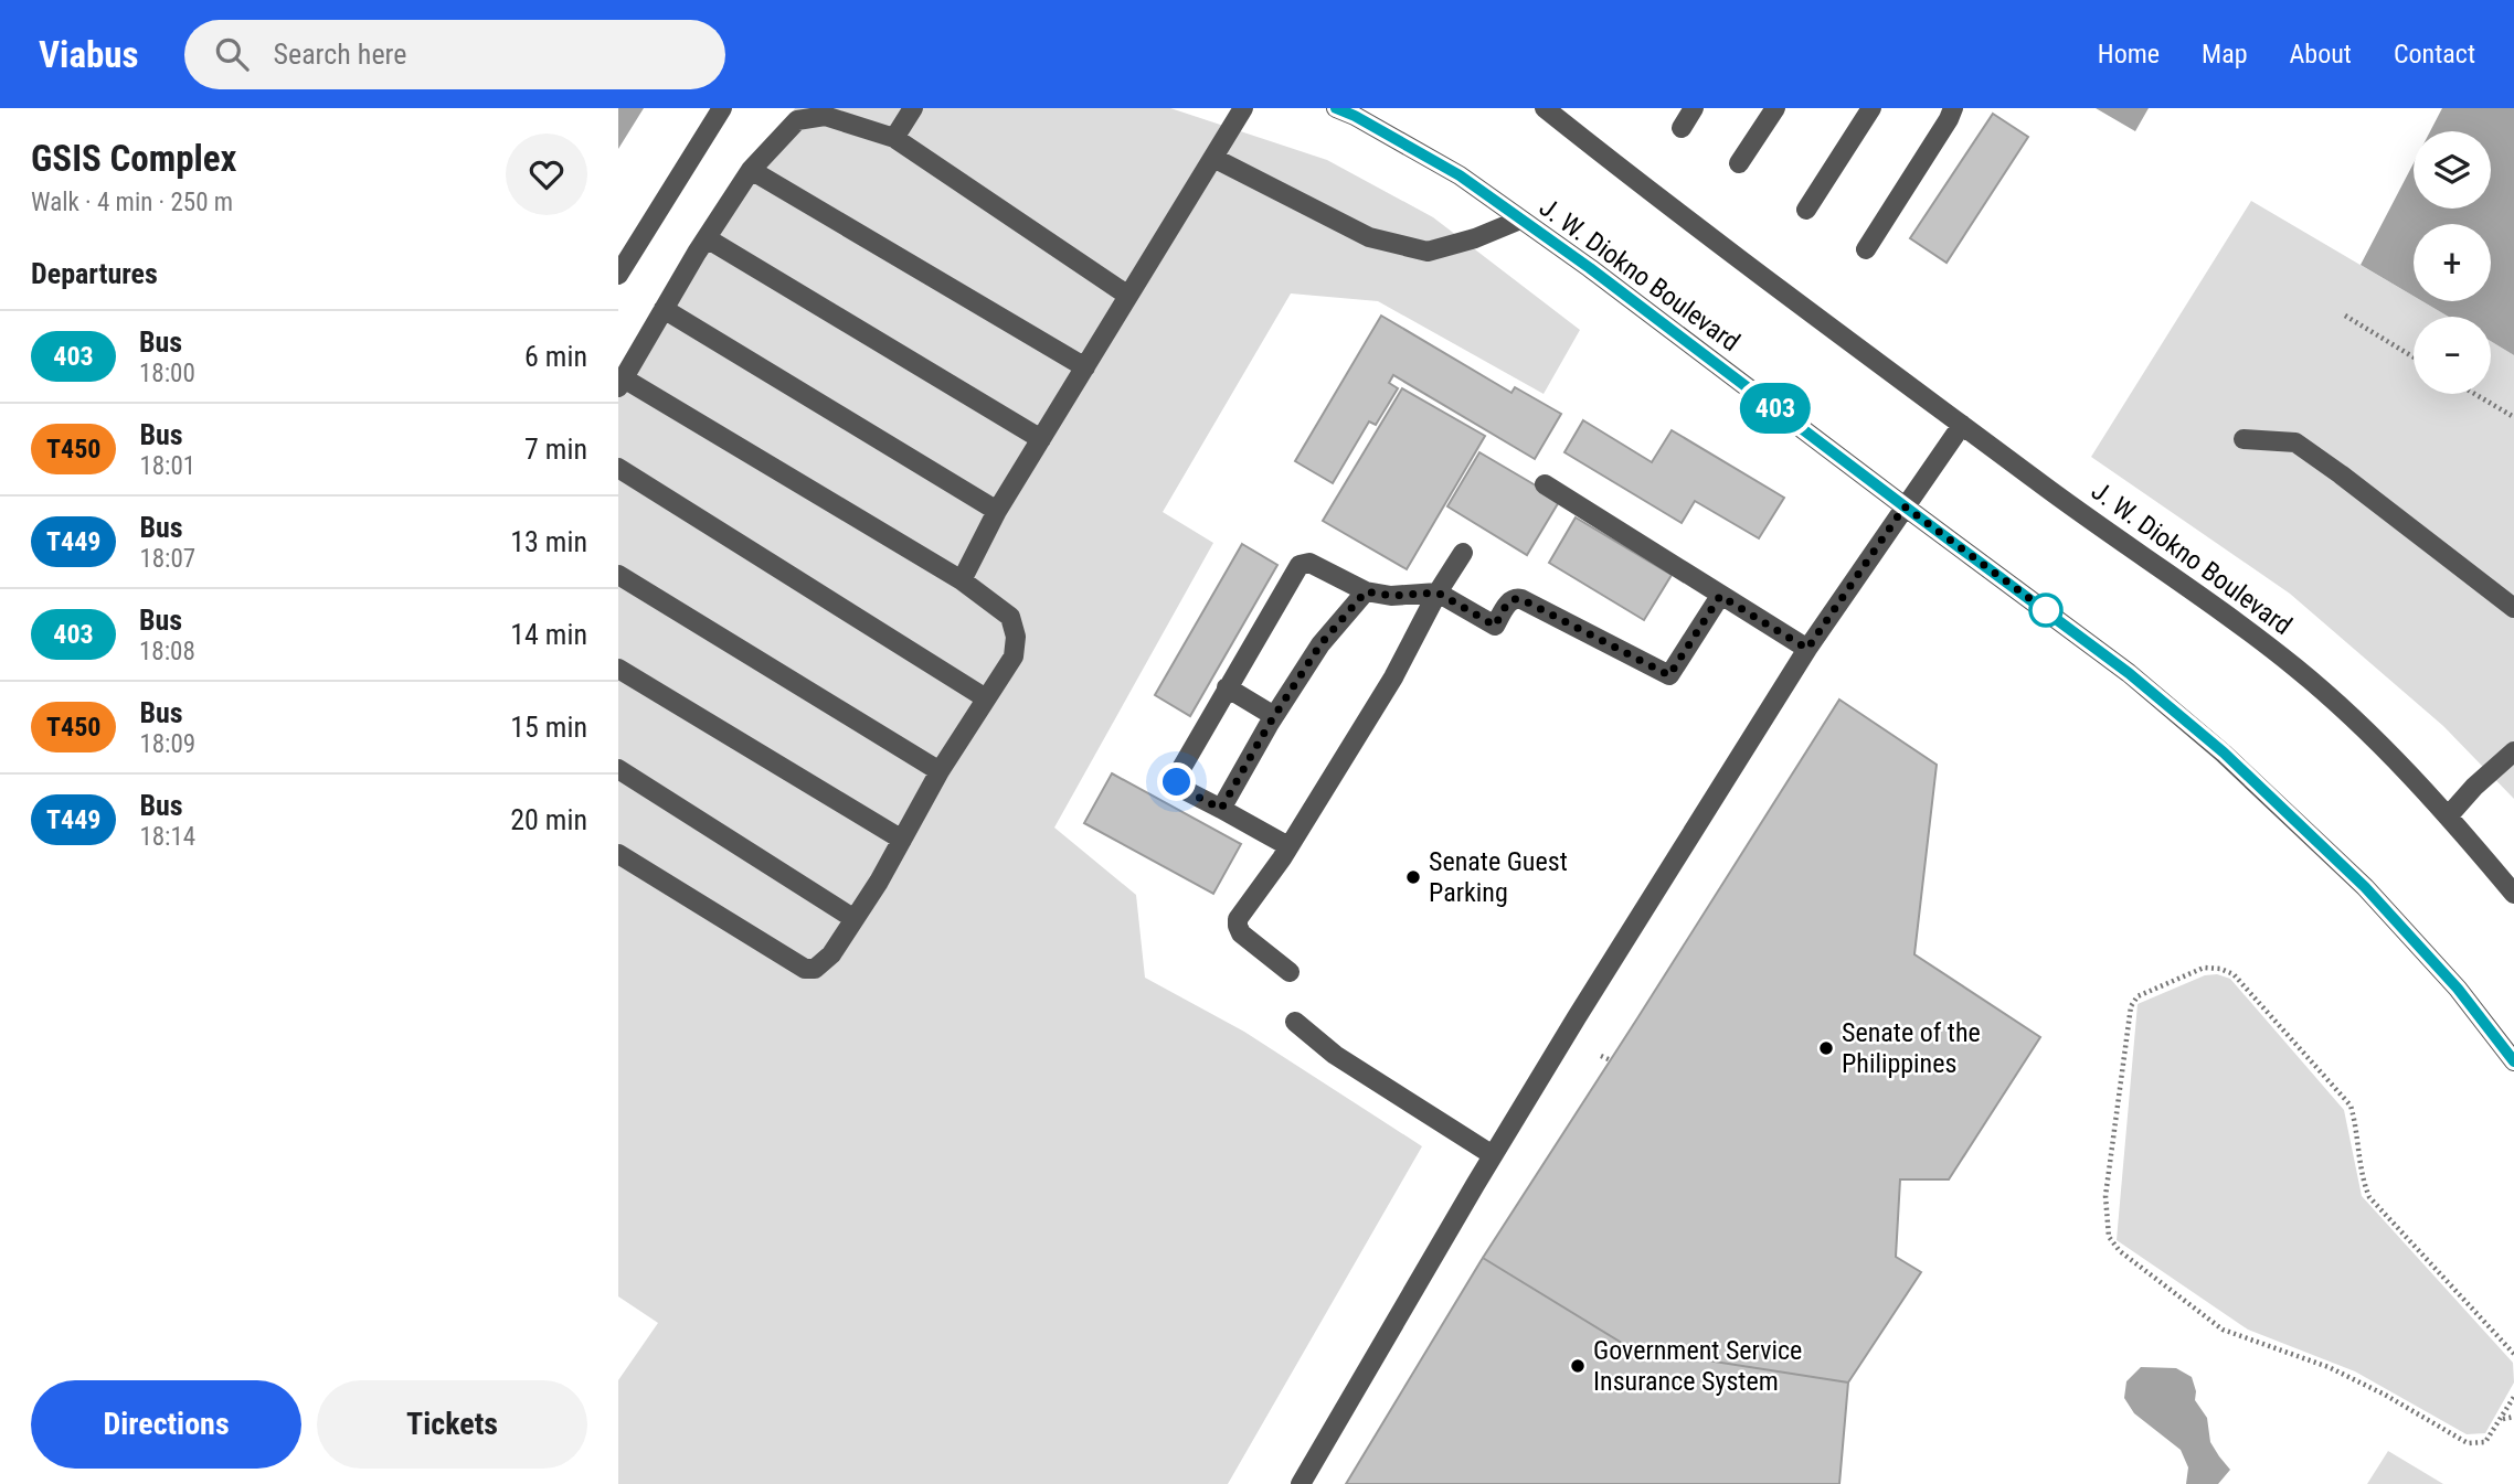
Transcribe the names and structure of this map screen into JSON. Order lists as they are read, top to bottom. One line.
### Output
{"streets":{"street":["J. W. Diokno Boulevard"]},"places":["Senate Guest Parking","Senate of the Philippines","Government Service Insurance System"],"lines":["bus line 403"],"page":{"header":"Viabus","search":"Search here","nav":["Home","Map","About","Contact"],"heading":[["GSIS Complex","Walk · 4 min · 250 m"],"Departures"],"on_map":"403","map_buttons":["+","−"],"list":[{"mark":"403","name":"Bus","note":"18:00","value":"6 min"},{"mark":"T450","name":"Bus","note":"18:01","value":"7 min"},{"mark":"T449","name":"Bus","note":"18:07","value":"13 min"},{"mark":"403","name":"Bus","note":"18:08","value":"14 min"},{"mark":"T450","name":"Bus","note":"18:09","value":"15 min"},{"mark":"T449","name":"Bus","note":"18:14","value":"20 min"}],"buttons":["Directions","Tickets"]}}
